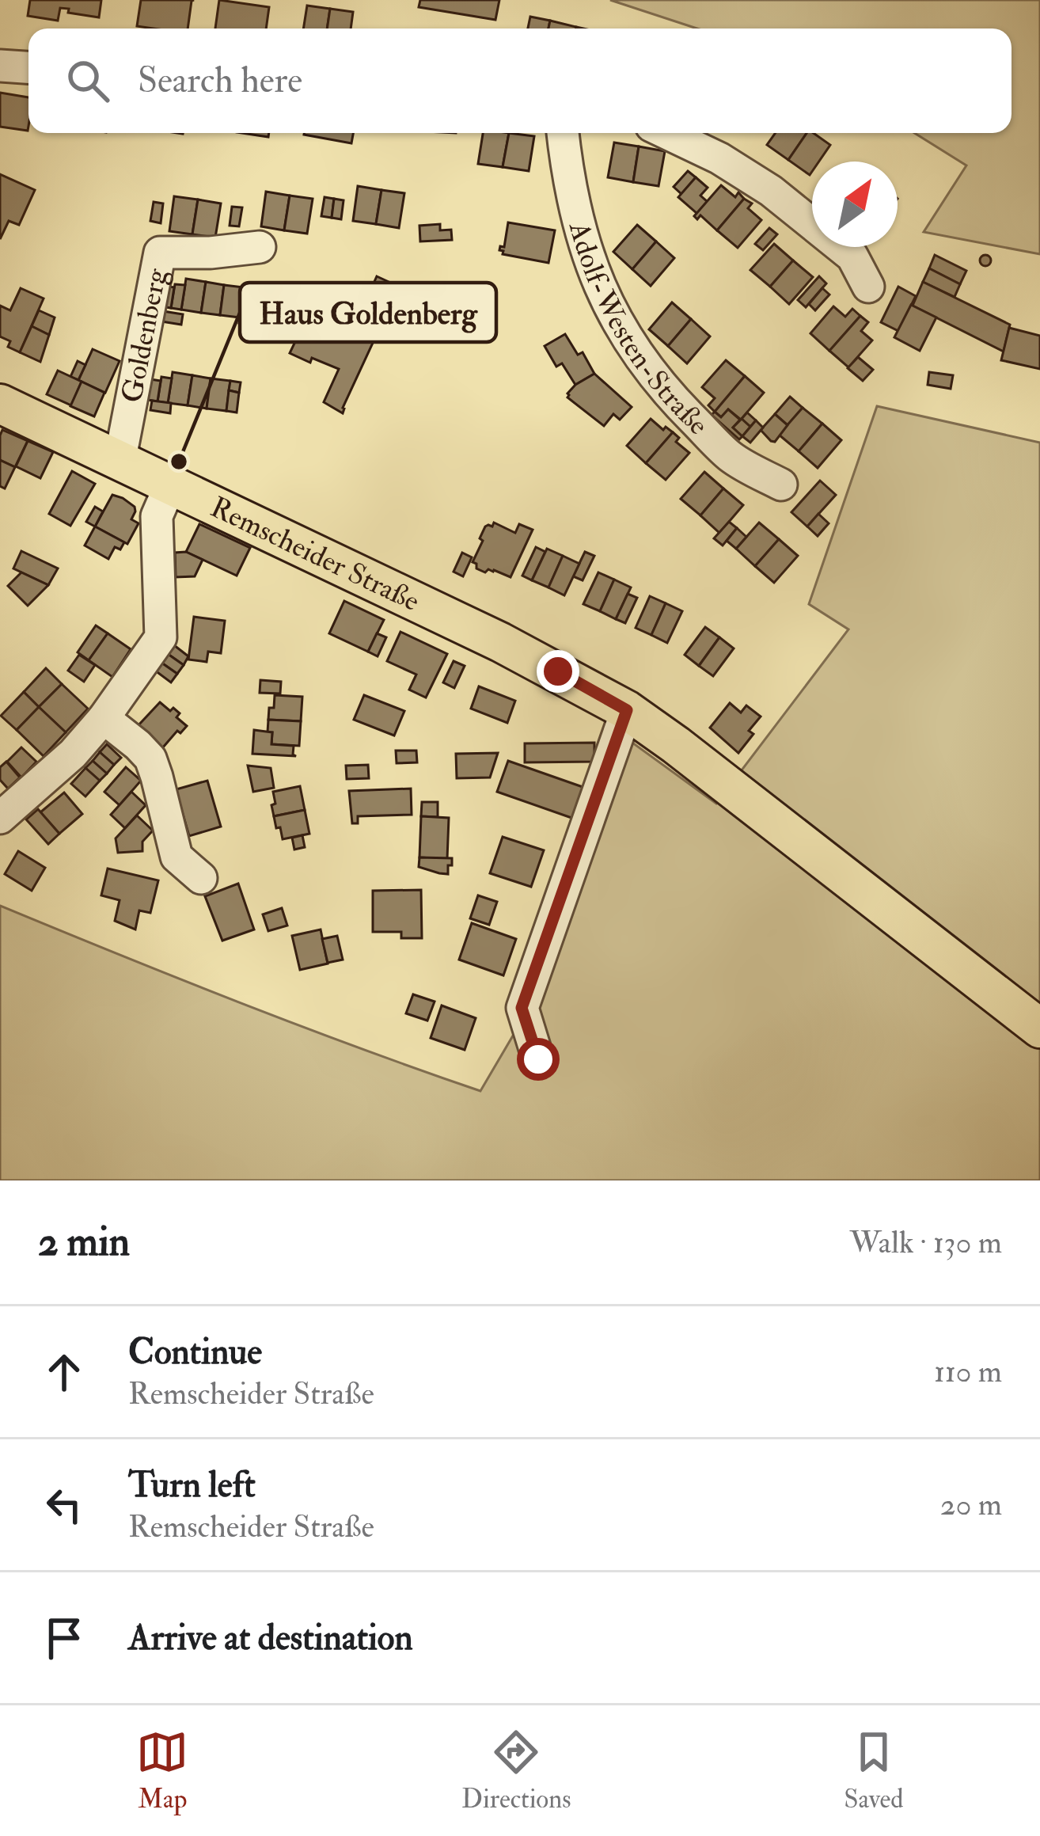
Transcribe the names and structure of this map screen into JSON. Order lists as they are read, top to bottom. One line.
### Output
{"streets":{"main road":["Remscheider Straße"],"street":["Adolf-Westen-Straße","Goldenberg"]},"crossings":[["Goldenberg","Remscheider Straße"]],"places":["Haus Goldenberg"],"north":"top right","page":{"search":"Search here","heading":["2 min","Walk · 130 m"],"list":[["Continue","Remscheider Straße","110 m"],["Turn left","Remscheider Straße","20 m"],"Arrive at destination"],"nav":["Map","Directions","Saved"]}}
